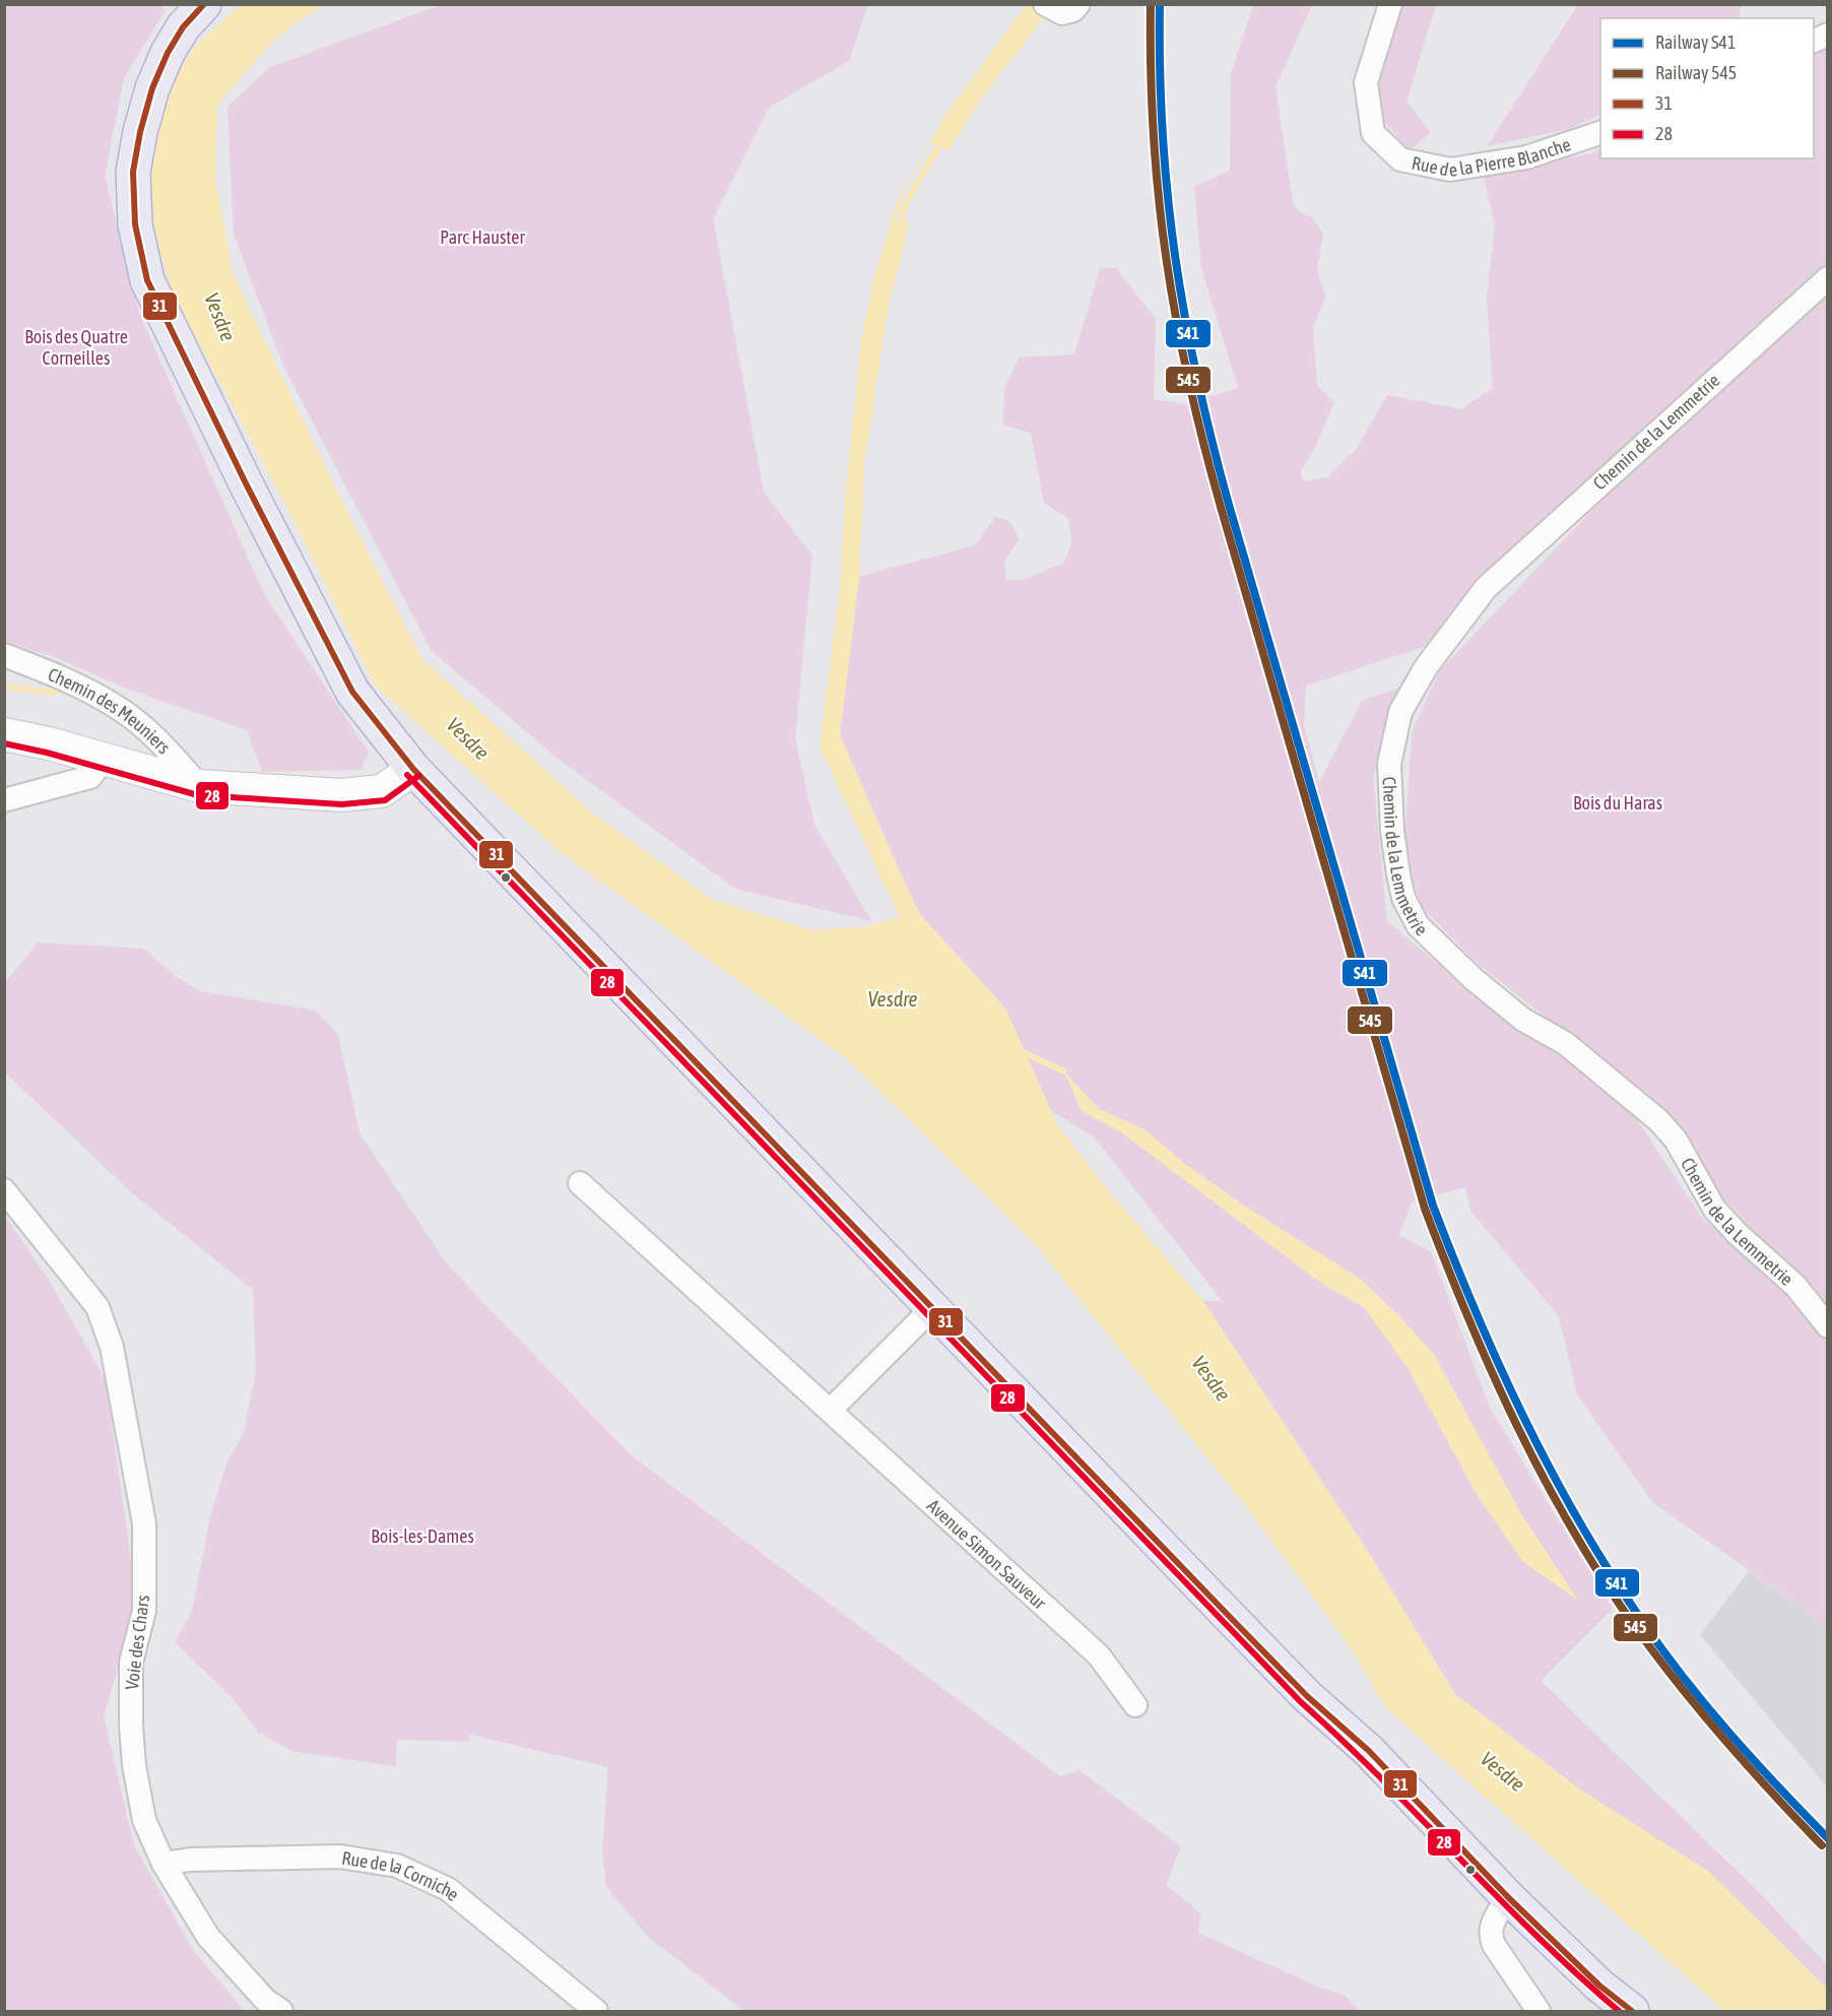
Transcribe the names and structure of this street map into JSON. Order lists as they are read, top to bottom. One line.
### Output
{"streets":{"street":["Rue de la Pierre Blanche","Chemin de la Lemmetrie","Chemin des Meuniers","Avenue Simon Sauveur","Voie des Chars","Rue de la Corniche"]},"crossings":[["Voie des Chars","Rue de la Corniche"]],"water":["Vesdre"],"parks":["Parc Hauster","Bois des Quatre Corneilles","Bois du Haras","Bois-les-Dames"],"lines":["rail line S41","rail line 545","transit line 31","transit line 28"],"legend":["Railway S41","Railway 545","31","28"]}
